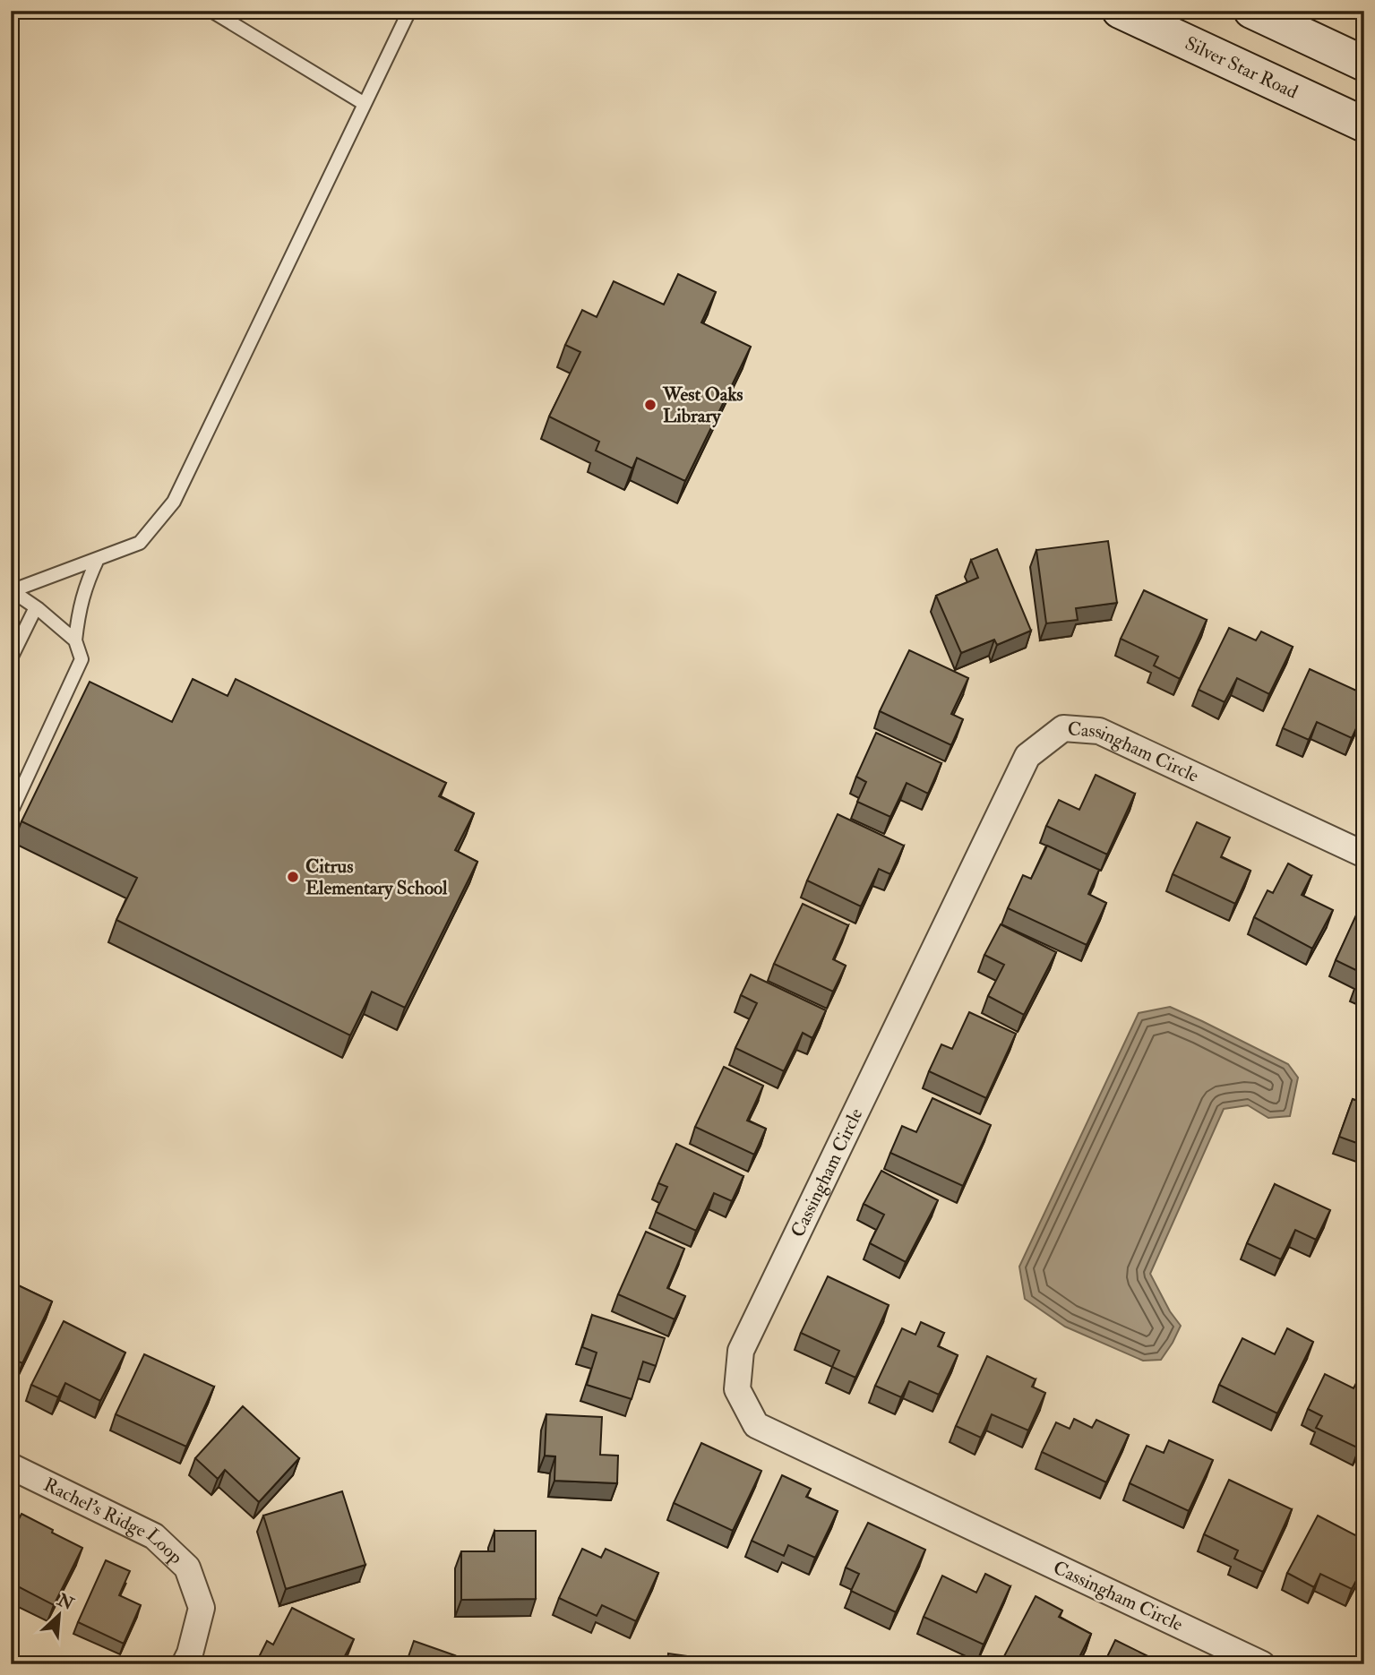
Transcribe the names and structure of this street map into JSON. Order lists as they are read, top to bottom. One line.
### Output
{"streets":{"main road":["Silver Star Road"],"street":["Cassingham Circle","Rachel's Ridge Loop"]},"places":["West Oaks Library","Citrus Elementary School"],"north":"top right"}
